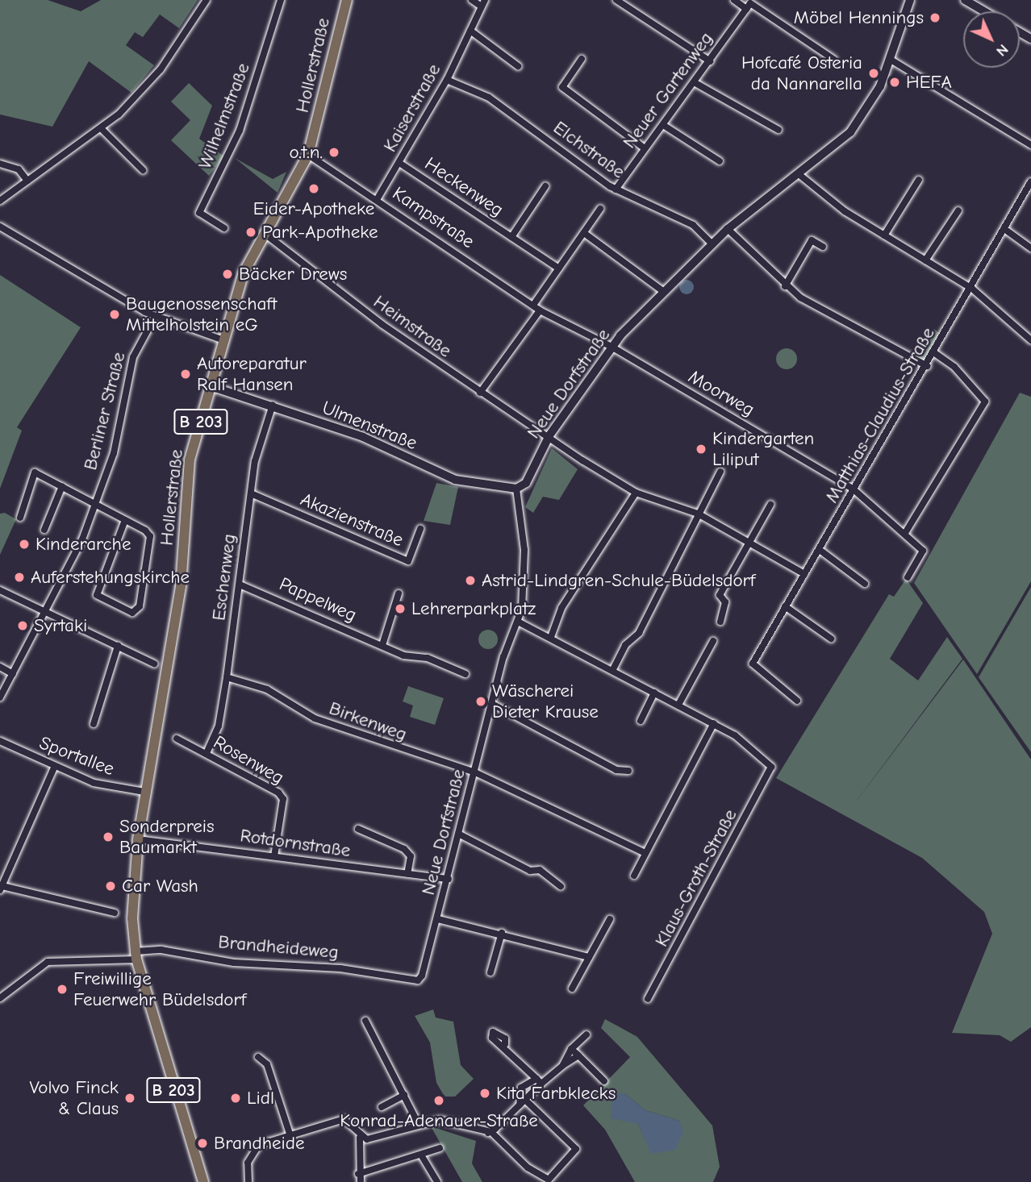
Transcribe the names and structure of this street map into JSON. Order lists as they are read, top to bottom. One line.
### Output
{"streets":{"main road":["Hollerstraße","B 203"],"street":["Neuer Gartenweg","Kaiserstraße","Wilhelmstraße","Elchstraße","Heckenweg","Kampstraße","Heimstraße","Neue Dorfstraße","Moorweg","Berliner Straße","Matthias-Claudius-Straße","Ulmenstraße","Akazienstraße","Eschenweg","Pappelweg","Birkenweg","Sportallee","Rosenweg","Rotdornstraße","Klaus-Groth-Straße","Brandheideweg"]},"crossings":[["Hollerstraße","Kampstraße"],["Hollerstraße","Heimstraße"],["Hollerstraße","Ulmenstraße"],["Hollerstraße","Sportallee"],["Hollerstraße","Rotdornstraße"],["Hollerstraße","Brandheideweg"],["Neuer Gartenweg","Elchstraße"],["Kaiserstraße","Elchstraße"],["Kaiserstraße","Heckenweg"],["Kaiserstraße","Kampstraße"],["Elchstraße","Neue Dorfstraße"],["Kampstraße","Moorweg"],["Heimstraße","Neue Dorfstraße"],["Heimstraße","Matthias-Claudius-Straße"],["Neue Dorfstraße","Moorweg"],["Neue Dorfstraße","Ulmenstraße"],["Neue Dorfstraße","Birkenweg"],["Neue Dorfstraße","Rotdornstraße"],["Neue Dorfstraße","Brandheideweg"],["Moorweg","Matthias-Claudius-Straße"],["Ulmenstraße","Eschenweg"],["Akazienstraße","Eschenweg"],["Eschenweg","Pappelweg"],["Eschenweg","Birkenweg"],["Eschenweg","Rosenweg"],["Rosenweg","Rotdornstraße"]],"places":["Möbel Hennings","Hofcafé Osteria da Nannarella","HEFA","o.t.n.","Eider-Apotheke","Park-Apotheke","Bäcker Drews","Baugenossenschaft Mittelholstein eG","Autoreparatur Ralf Hansen","Kindergarten Liliput","Kinderarche","Auferstehungskirche","Astrid-Lindgren-Schule-Büdelsdorf","Lehrerparkplatz","Syrtaki","Wäscherei Dieter Krause","Sonderpreis Baumarkt","Car Wash","Freiwillige Feuerwehr Büdelsdorf","Kita Farbklecks","Volvo Finck & Claus","Lidl","Konrad-Adenauer-Straße","Brandheide"],"north":"bottom right"}
